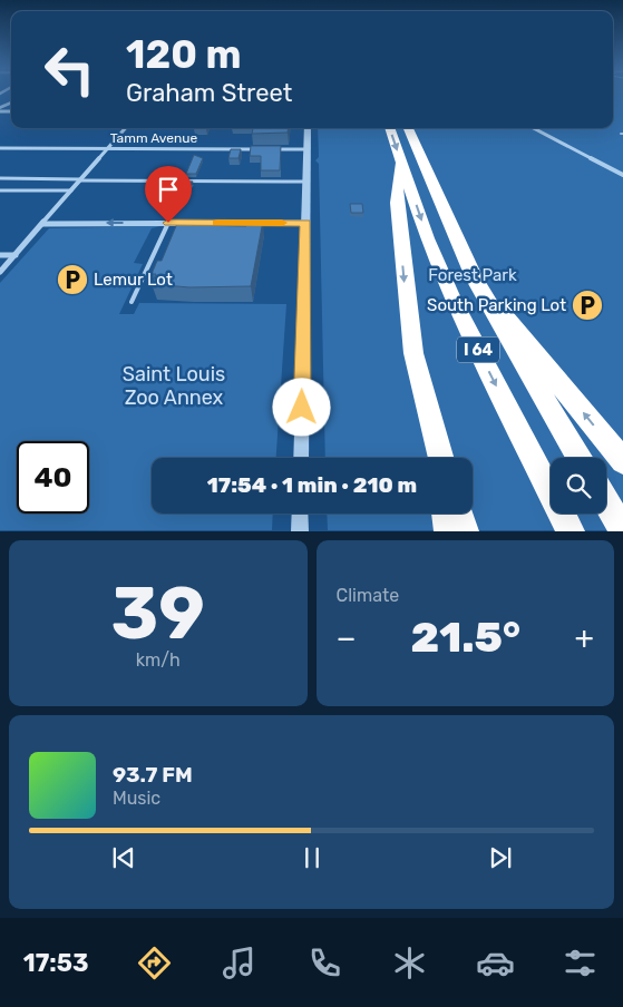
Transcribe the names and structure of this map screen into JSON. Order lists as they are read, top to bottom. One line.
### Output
{"streets":{"highway":["I 64"],"street":["Tamm Avenue"]},"parks":["Forest Park","Saint Louis Zoo Annex"],"places":{"parking":["Lemur Lot","South Parking Lot"]},"page":{"turn":["120 m","Graham Street"],"limit":"40","trip":"17:54 · 1 min · 210 m","tile":[["39","km/h"],"Climate"],"heat":["−","21.5°","+"],"song":["93.7 FM","Music"],"tabs":"17:53"}}
